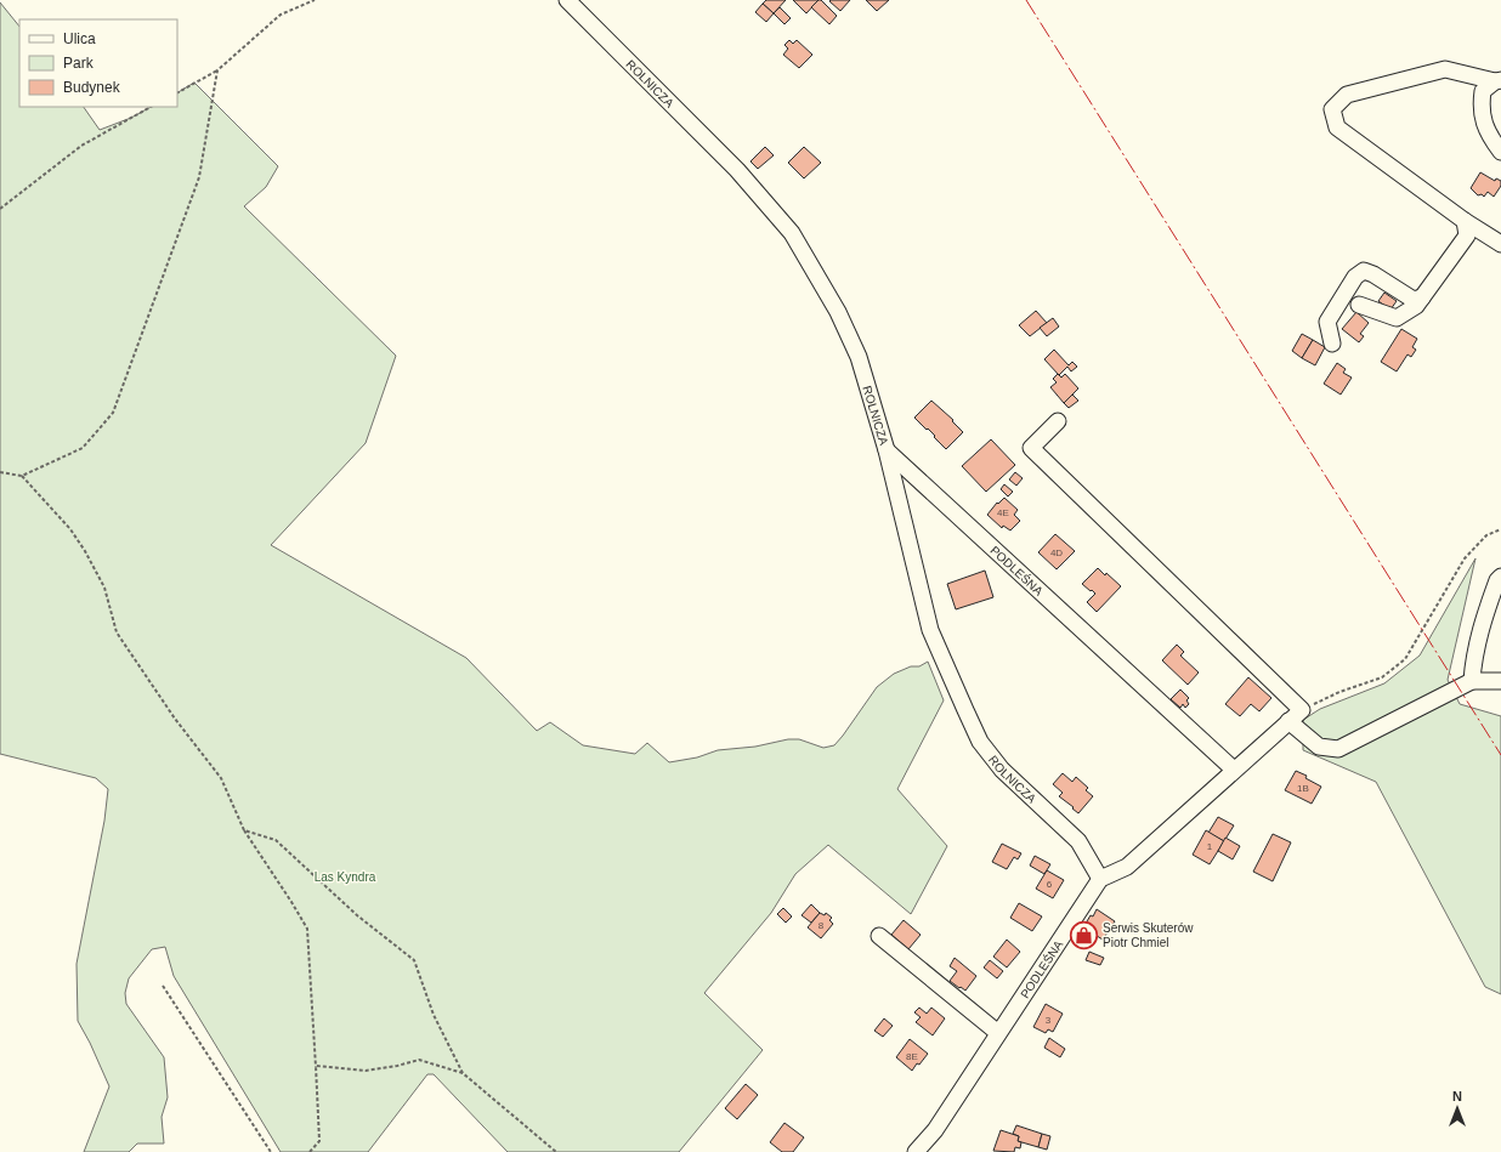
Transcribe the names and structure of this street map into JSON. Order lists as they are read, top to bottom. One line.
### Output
{"streets":{"street":["ROLNICZA","PODLEŚNA"]},"crossings":[["ROLNICZA","PODLEŚNA"]],"parks":["Las Kyndra"],"places":{"shop":["Serwis Skuterów Piotr Chmiel"]},"house_numbers":["4E","4D","1B","1","6","8","3","8E"],"legend":["Ulica","Park","Budynek"],"north":"top"}
